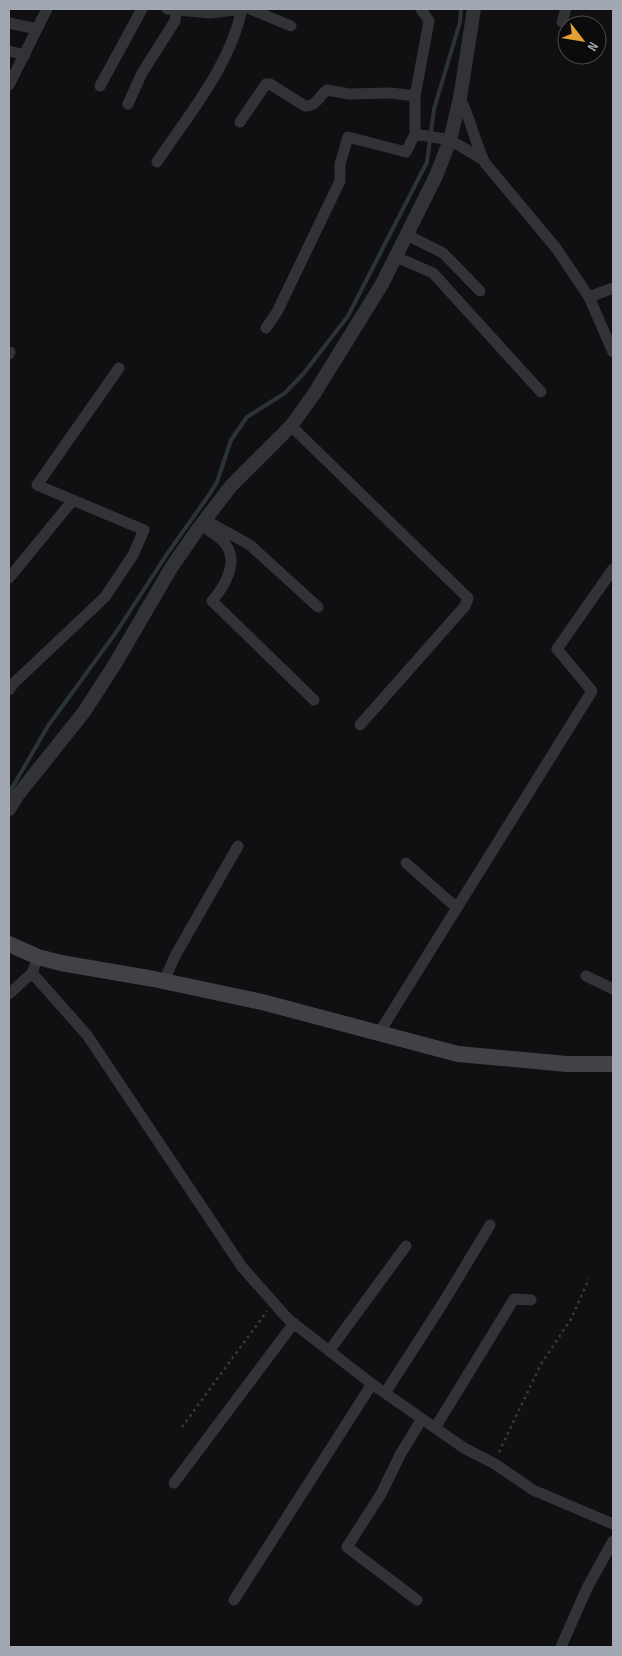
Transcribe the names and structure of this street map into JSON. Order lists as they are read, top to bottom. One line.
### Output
{"north":"bottom right"}
